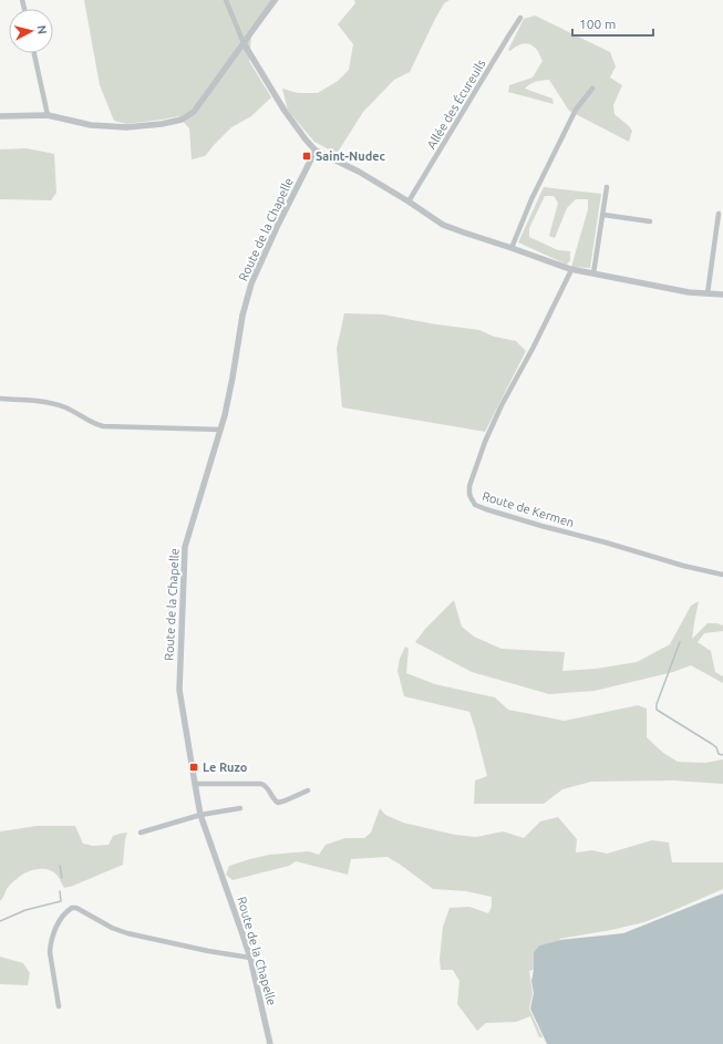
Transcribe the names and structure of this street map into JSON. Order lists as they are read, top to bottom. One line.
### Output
{"streets":{"street":["Allée des Écureuils","Route de la Chapelle","Route de Kermen"]},"places":{"transit":["Saint-Nudec","Le Ruzo"]},"scale_bar":"100 m","north":"right"}
